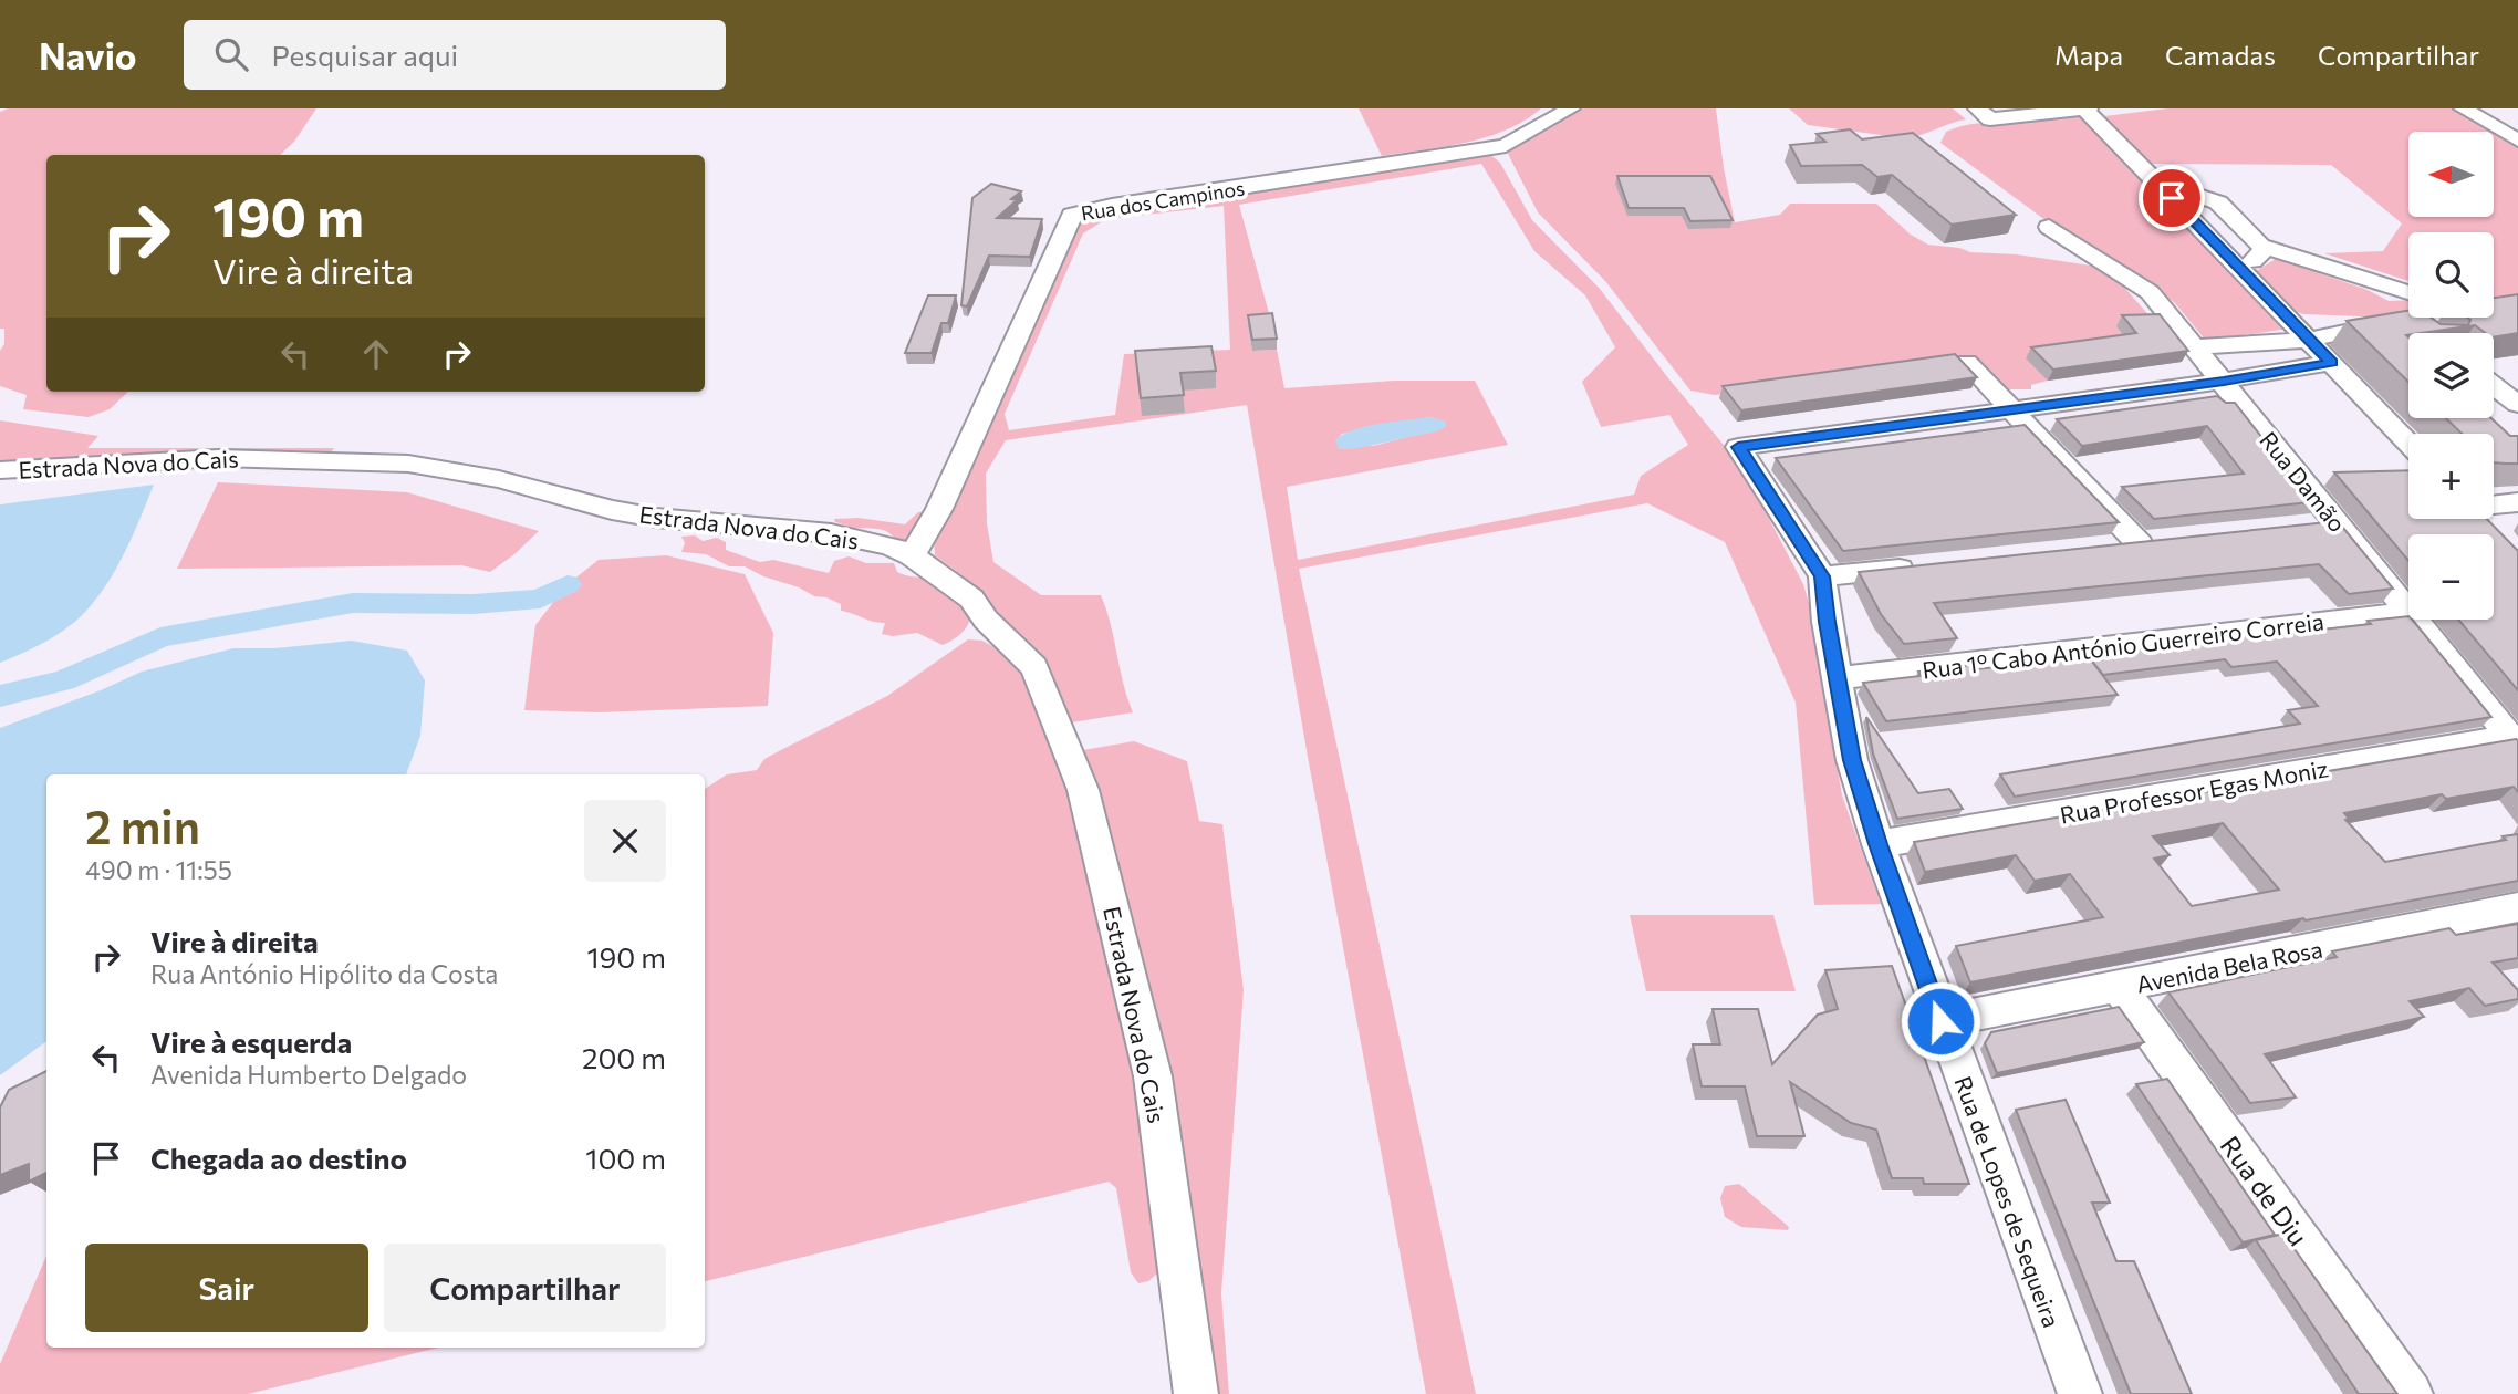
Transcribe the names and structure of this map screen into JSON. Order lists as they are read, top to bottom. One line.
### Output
{"streets":{"street":["Rua dos Campinos","Estrada Nova do Cais","Rua Damão","Rua 1º Cabo António Guerreiro Correia","Rua Professor Egas Moniz","Avenida Bela Rosa","Rua de Diu","Rua de Lopes de Sequeira"]},"crossings":[["Rua dos Campinos","Estrada Nova do Cais"],["Rua Damão","Rua Professor Egas Moniz"],["Rua 1º Cabo António Guerreiro Correia","Rua de Lopes de Sequeira"],["Rua Professor Egas Moniz","Rua de Lopes de Sequeira"],["Avenida Bela Rosa","Rua de Diu"],["Avenida Bela Rosa","Rua de Lopes de Sequeira"]],"north":"left","page":{"header":"Navio","search":"Pesquisar aqui","nav":["Mapa","Camadas","Compartilhar"],"map_buttons":["+","−"],"turn":["190 m","Vire à direita"],"heading":["2 min","490 m · 11:55"],"list":[{"name":"Vire à direita","note":"Rua António Hipólito da Costa","value":"190 m"},{"name":"Vire à esquerda","note":"Avenida Humberto Delgado","value":"200 m"},{"name":"Chegada ao destino","value":"100 m"}],"buttons":["Sair","Compartilhar"]}}
